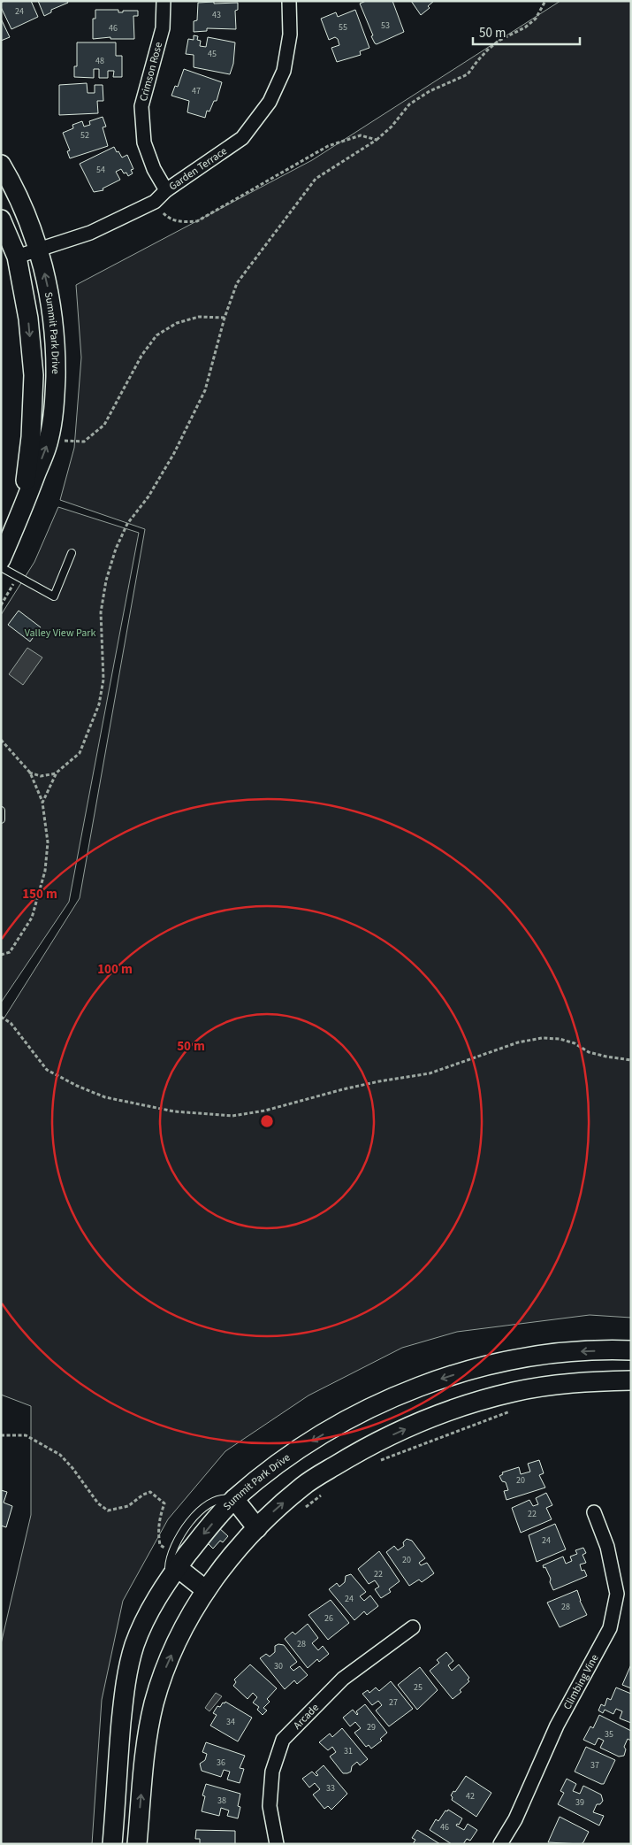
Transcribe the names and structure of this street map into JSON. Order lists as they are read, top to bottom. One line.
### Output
{"streets":{"street":["Crimson Rose","Garden Terrace","Summit Park Drive","Climbing Vine","Arcade"]},"crossings":[["Crimson Rose","Garden Terrace"],["Garden Terrace","Summit Park Drive"]],"parks":["Valley View Park"],"house_numbers":["24","43","53","55","46","45","48","47","52","54","20","22","24","20","22","24","28","26","28","30","25","27","34","29","35","31","36","37","33","42","38","39","46"],"scale_bar":"50 m","rings":["150 m","100 m","50 m"]}
